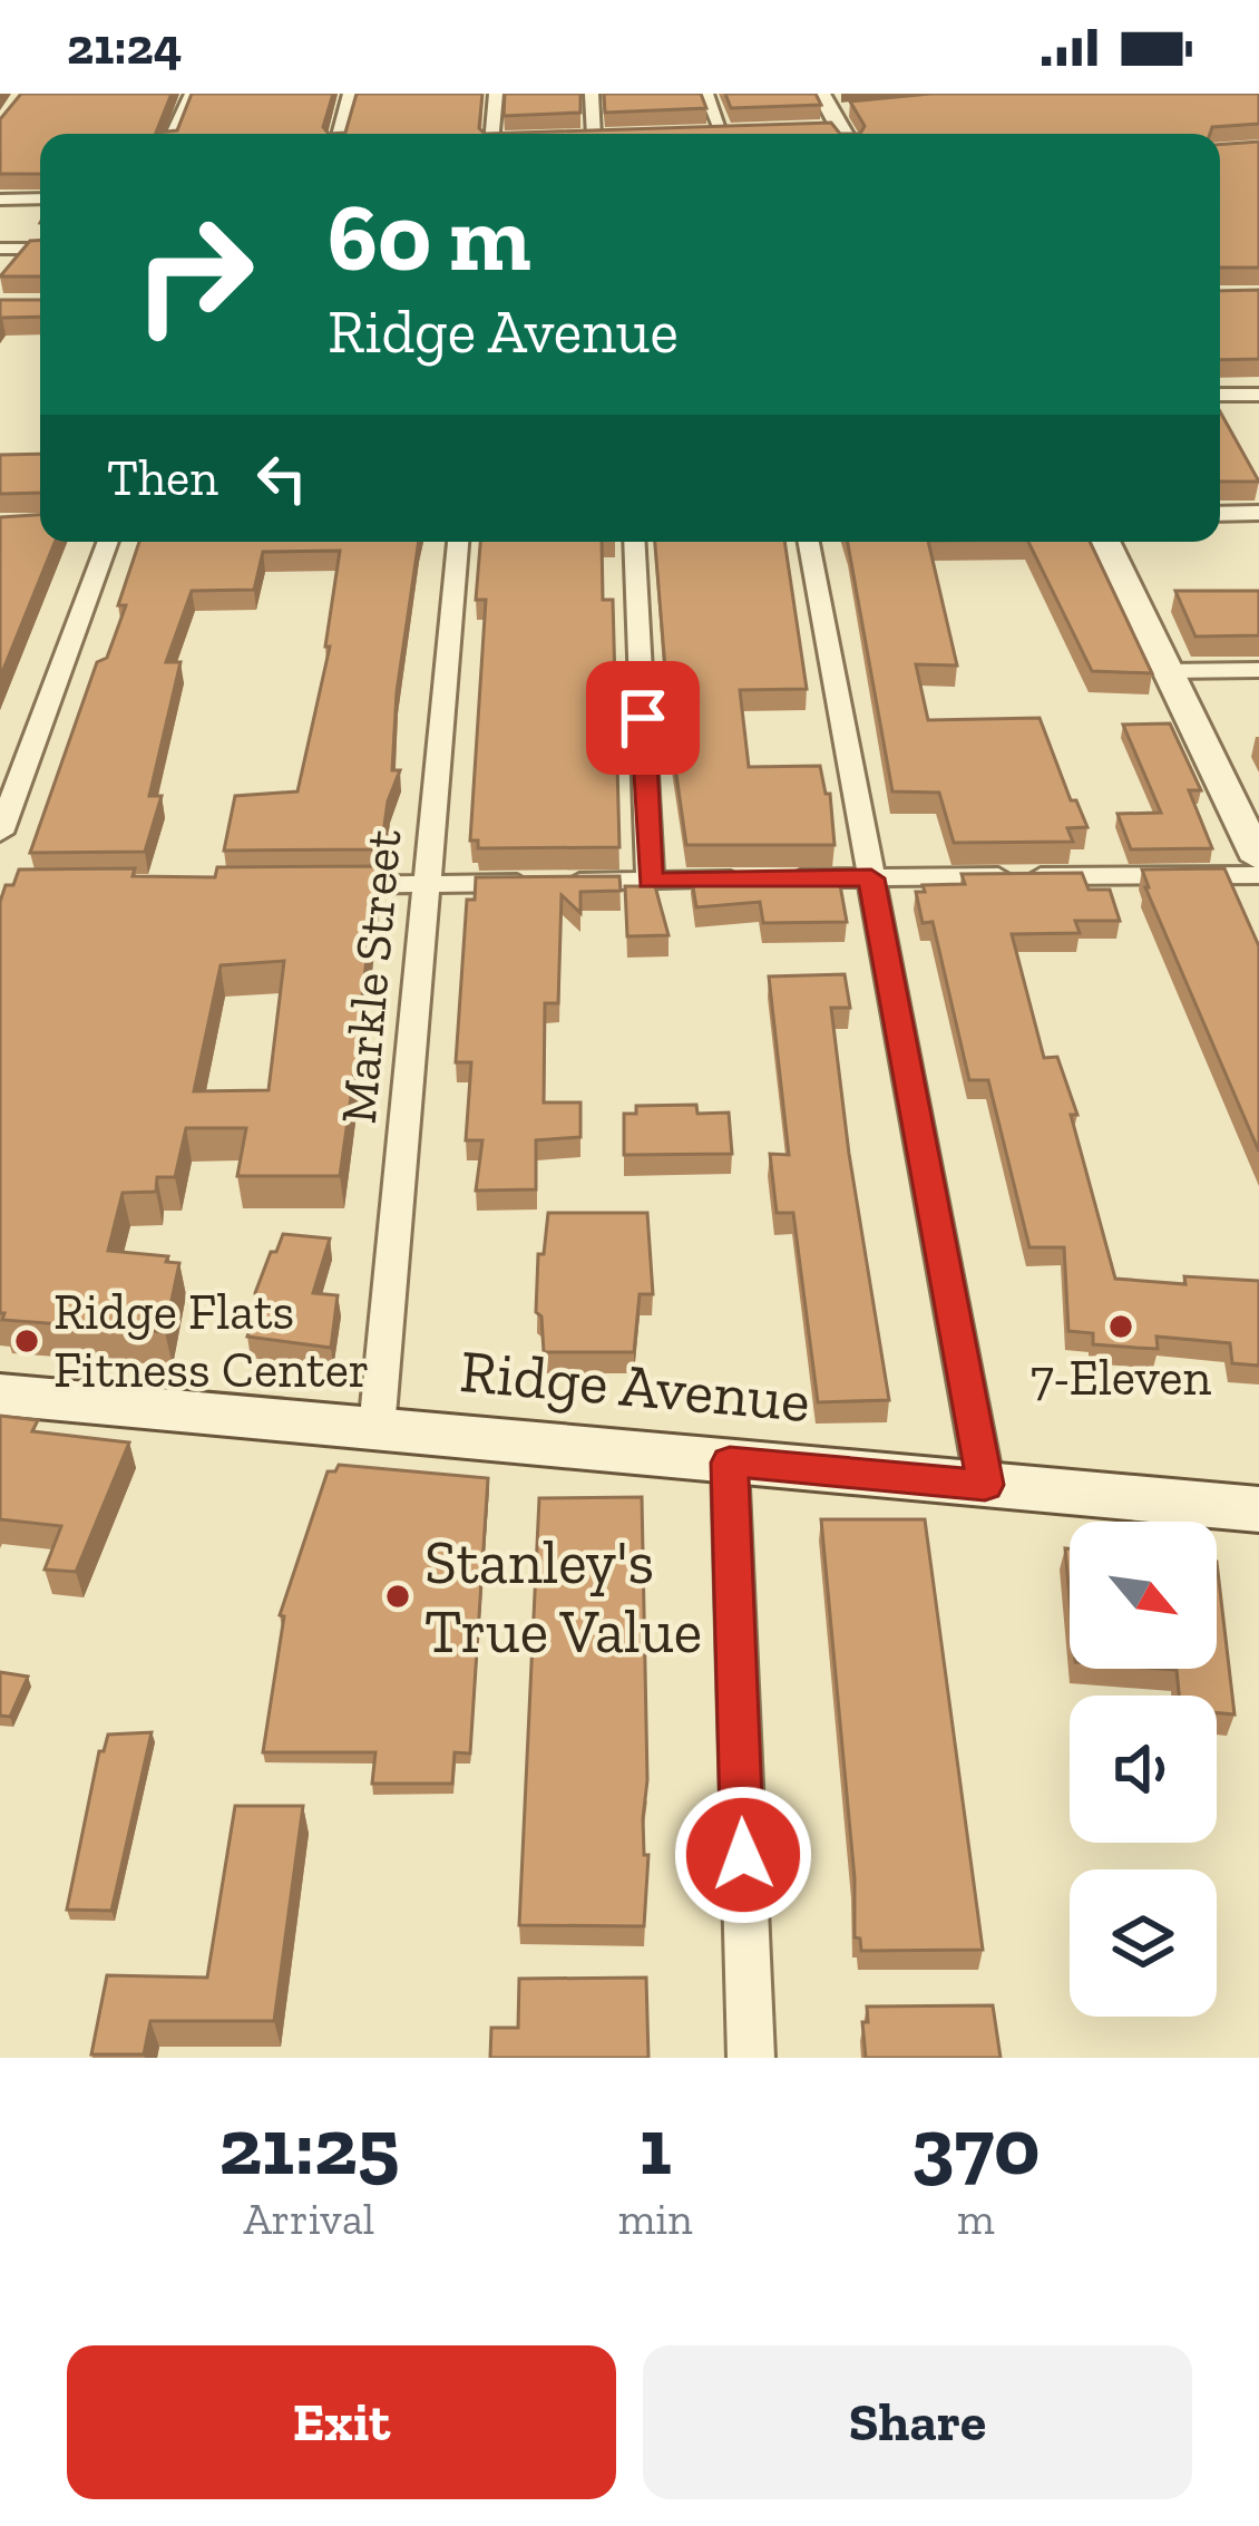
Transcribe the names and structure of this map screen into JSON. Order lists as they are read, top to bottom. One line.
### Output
{"streets":{"main road":["Ridge Avenue"],"street":["Markle Street"]},"crossings":[["Markle Street","Ridge Avenue"]],"places":["7-Eleven","Ridge Flats Fitness Center","Stanley's True Value"],"north":"bottom right","page":{"status":"21:24","turn":["60 m","Ridge Avenue"],"then":"Then","eta":["21:25","Arrival","1","min","370","m"],"buttons":["Exit","Share"]}}
